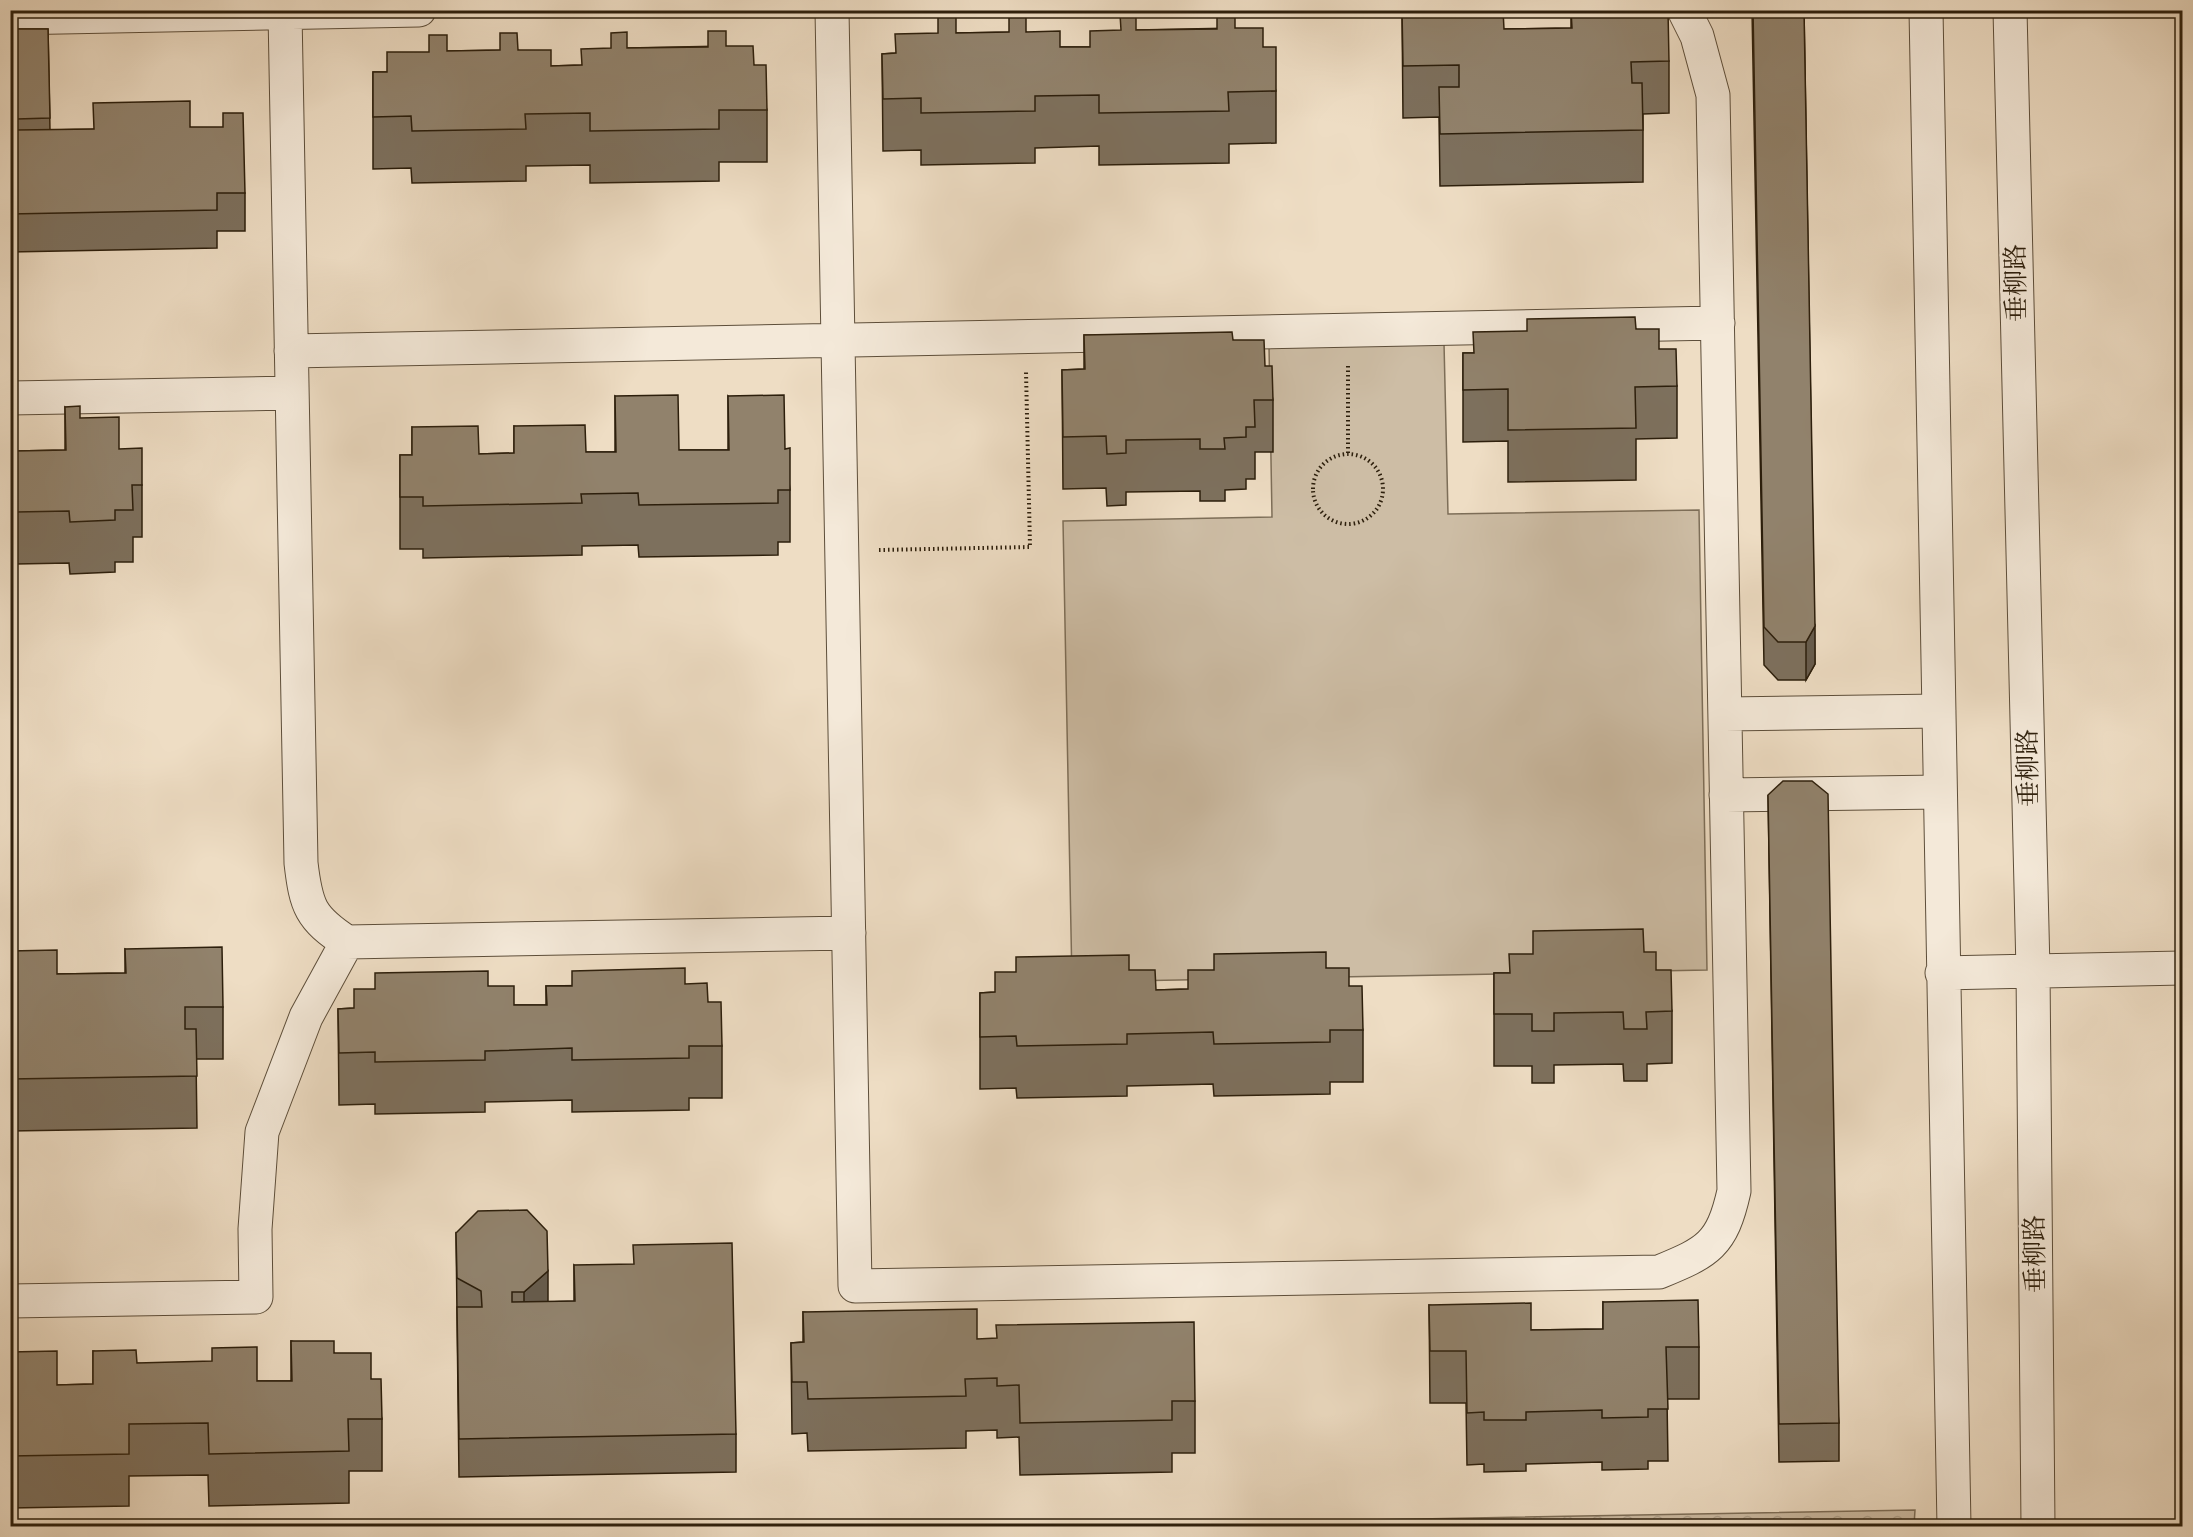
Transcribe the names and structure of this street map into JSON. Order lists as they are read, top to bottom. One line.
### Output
{"streets":{"street":["垂柳路"]}}
